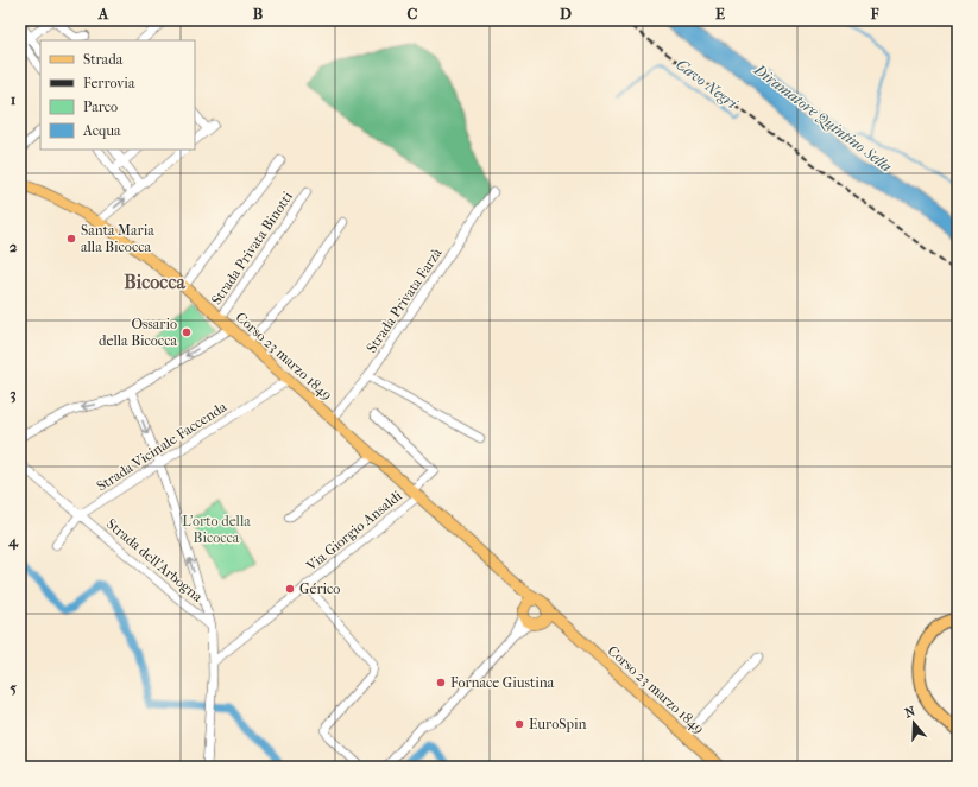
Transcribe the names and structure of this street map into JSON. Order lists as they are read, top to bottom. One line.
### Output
{"streets":{"main road":["Corso 23 marzo 1849"],"street":["Strada Privata Binotti","Strada Privata Farzà","Strada Vicinale Faccenda","Via Giorgio Ansaldi","Strada dell'Arbogna"]},"crossings":[["Strada Privata Binotti","Corso 23 marzo 1849"],["Strada Privata Farzà","Corso 23 marzo 1849"],["Corso 23 marzo 1849","Strada Vicinale Faccenda"],["Corso 23 marzo 1849","Via Giorgio Ansaldi"],["Strada Vicinale Faccenda","Strada dell'Arbogna"]],"districts":["Bicocca"],"water":["Cavo Negri","Diramatore Quintino Sella"],"parks":["L'orto della Bicocca"],"places":["Santa Maria alla Bicocca","Ossario della Bicocca","Gérico","Fornace Giustina","EuroSpin"],"legend":["Strada","Ferrovia","Parco","Acqua"],"north":"top","grid":{"columns":["A","B","C","D","E","F"],"rows":["1","2","3","4","5"]}}
